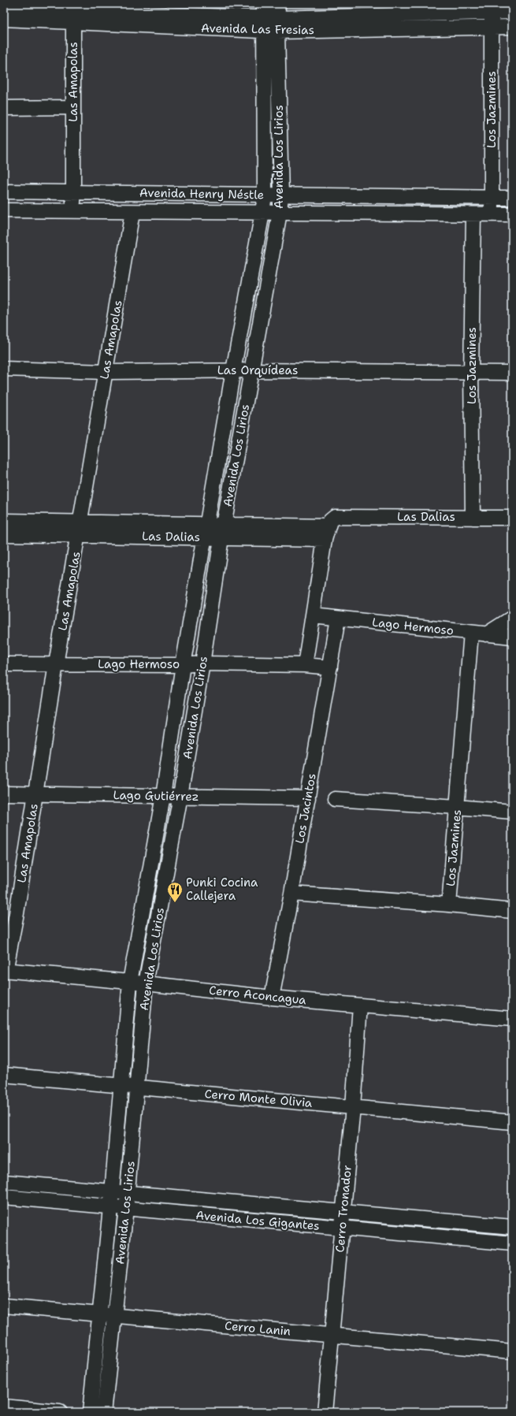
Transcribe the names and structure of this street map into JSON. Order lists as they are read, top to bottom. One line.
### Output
{"streets":{"street":["Avenida Las Fresias","Las Amapolas","Los Jazmines","Avenida Los Lirios","Avenida Henry Néstle","Las Orquídeas","Las Dalias","Lago Hermoso","Lago Gutiérrez","Los Jacintos","Cerro Aconcagua","Cerro Monte Olivia","Cerro Tronador","Avenida Los Gigantes","Cerro Lanin"]},"crossings":[["Avenida Las Fresias","Las Amapolas"],["Avenida Las Fresias","Los Jazmines"],["Avenida Las Fresias","Avenida Los Lirios"],["Las Amapolas","Avenida Henry Néstle"],["Las Amapolas","Las Orquídeas"],["Las Amapolas","Las Dalias"],["Las Amapolas","Lago Hermoso"],["Las Amapolas","Lago Gutiérrez"],["Las Amapolas","Cerro Aconcagua"],["Los Jazmines","Avenida Henry Néstle"],["Los Jazmines","Las Orquídeas"],["Los Jazmines","Las Dalias"],["Los Jazmines","Lago Hermoso"],["Avenida Los Lirios","Avenida Henry Néstle"],["Avenida Los Lirios","Las Orquídeas"],["Avenida Los Lirios","Las Dalias"],["Avenida Los Lirios","Lago Hermoso"],["Avenida Los Lirios","Lago Gutiérrez"],["Avenida Los Lirios","Cerro Aconcagua"],["Avenida Los Lirios","Cerro Monte Olivia"],["Avenida Los Lirios","Avenida Los Gigantes"],["Avenida Los Lirios","Cerro Lanin"],["Lago Hermoso","Los Jacintos"],["Lago Gutiérrez","Los Jacintos"],["Los Jacintos","Cerro Aconcagua"],["Cerro Aconcagua","Cerro Tronador"],["Cerro Monte Olivia","Cerro Tronador"],["Cerro Tronador","Avenida Los Gigantes"],["Cerro Tronador","Cerro Lanin"]],"places":{"restaurant":["Punki Cocina Callejera"]}}
